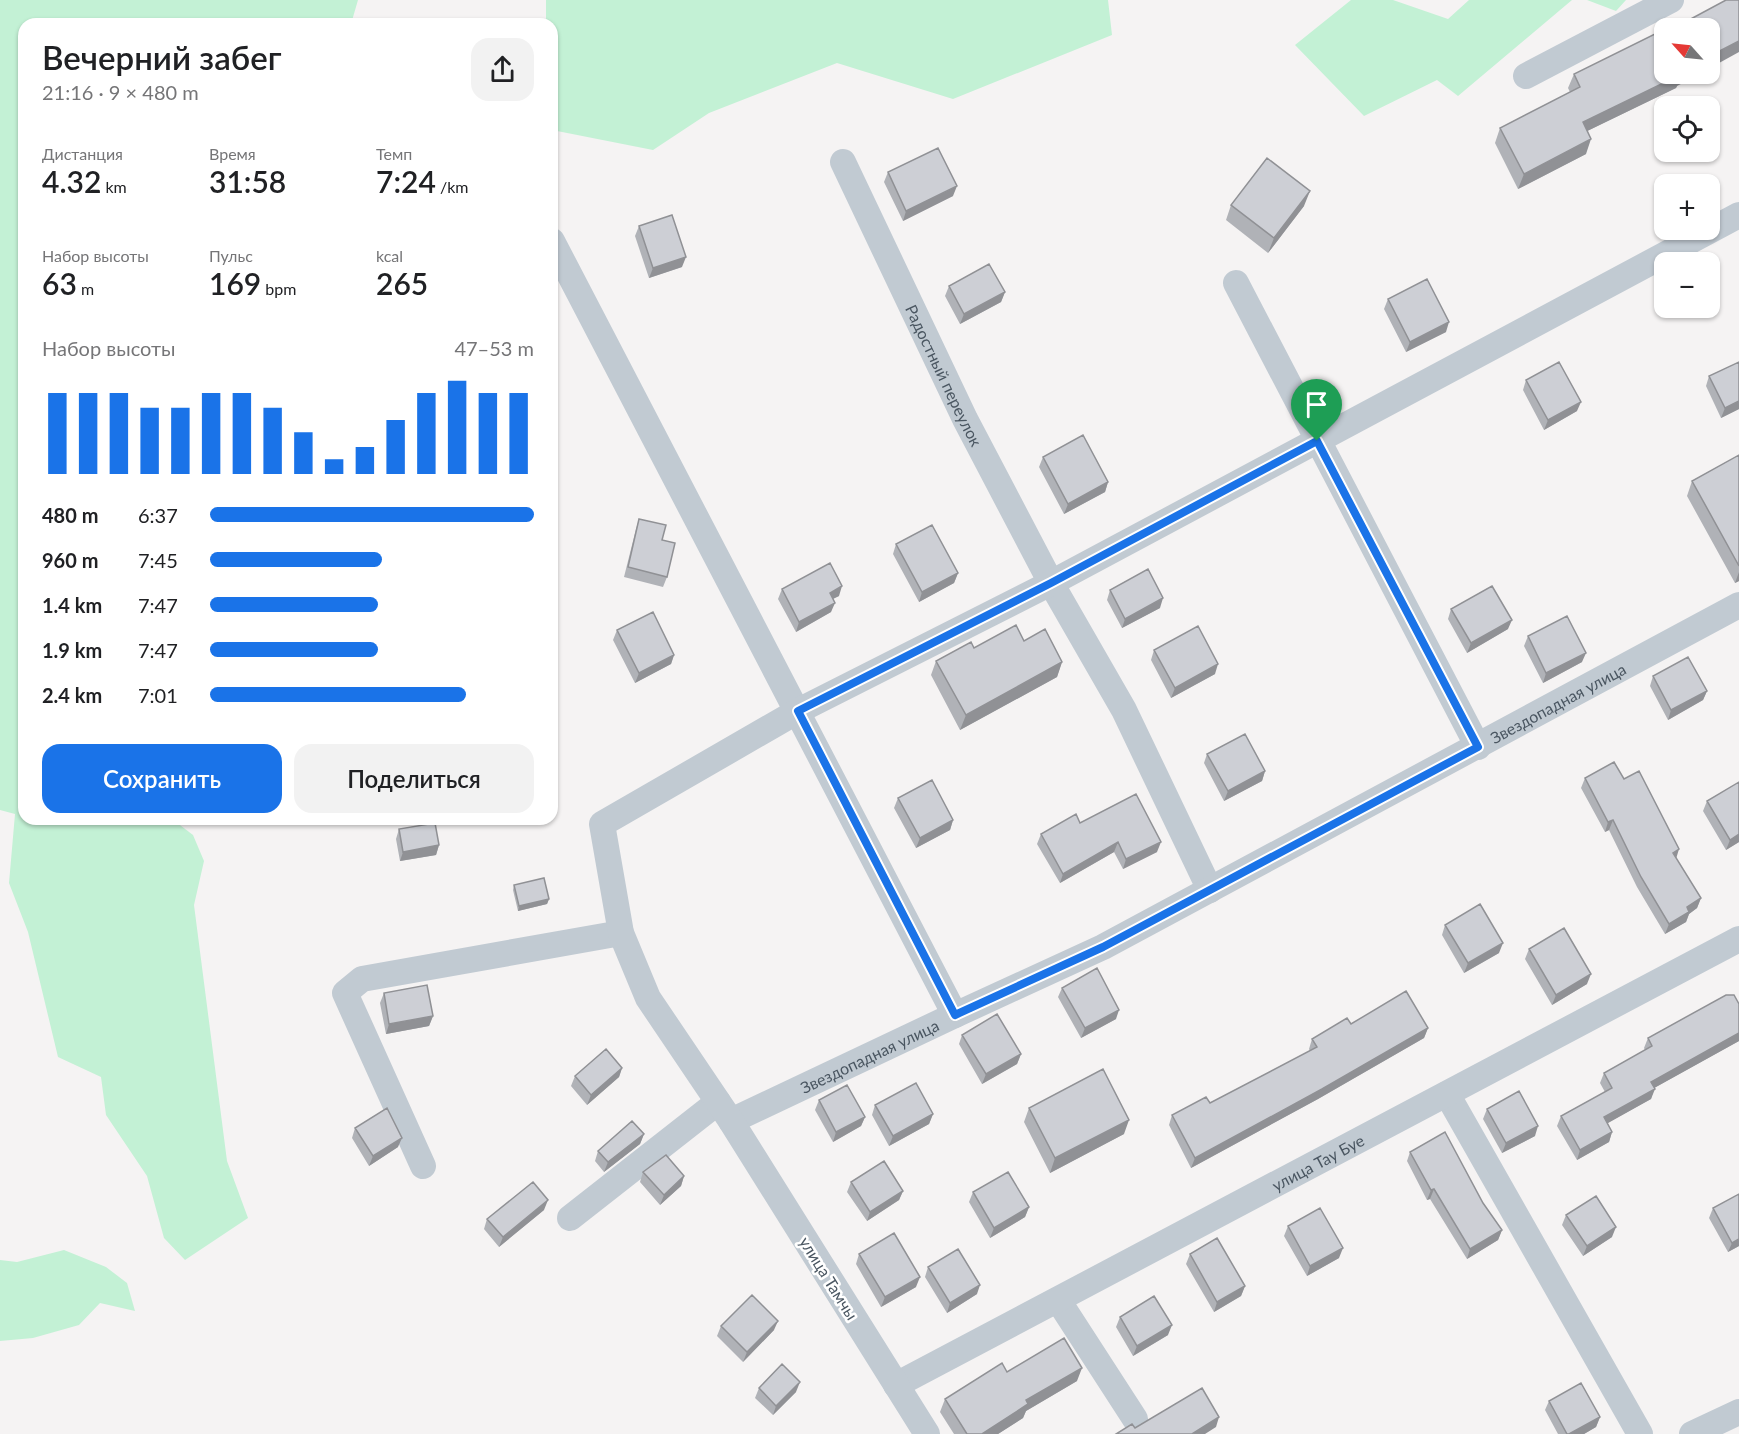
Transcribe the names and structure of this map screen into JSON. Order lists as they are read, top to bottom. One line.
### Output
{"streets":{"street":["Радостный переулок","Звездопадная улица","улица Тау Буе","улица Тамчы"]},"crossings":[["Радостный переулок","Звездопадная улица"],["Звездопадная улица","улица Тамчы"],["улица Тау Буе","улица Тамчы"]],"north":"top left","page":{"map_buttons":["+","−"],"heading":["Вечерний забег","21:16 · 9 × 480 m"],"stats":[["Дистанция","4.32 km"],["Время","31:58"],["Темп","7:24 /km"],["Набор высоты","63 m"],["Пульс","169 bpm"],["kcal","265"]],"chart":["Набор высоты","47–53 m"],"list":[{"name":"480 m","note":"6:37"},{"name":"960 m","note":"7:45"},{"name":"1.4 km","note":"7:47"},{"name":"1.9 km","note":"7:47"},{"name":"2.4 km","note":"7:01"}],"buttons":["Сохранить","Поделиться"]}}
